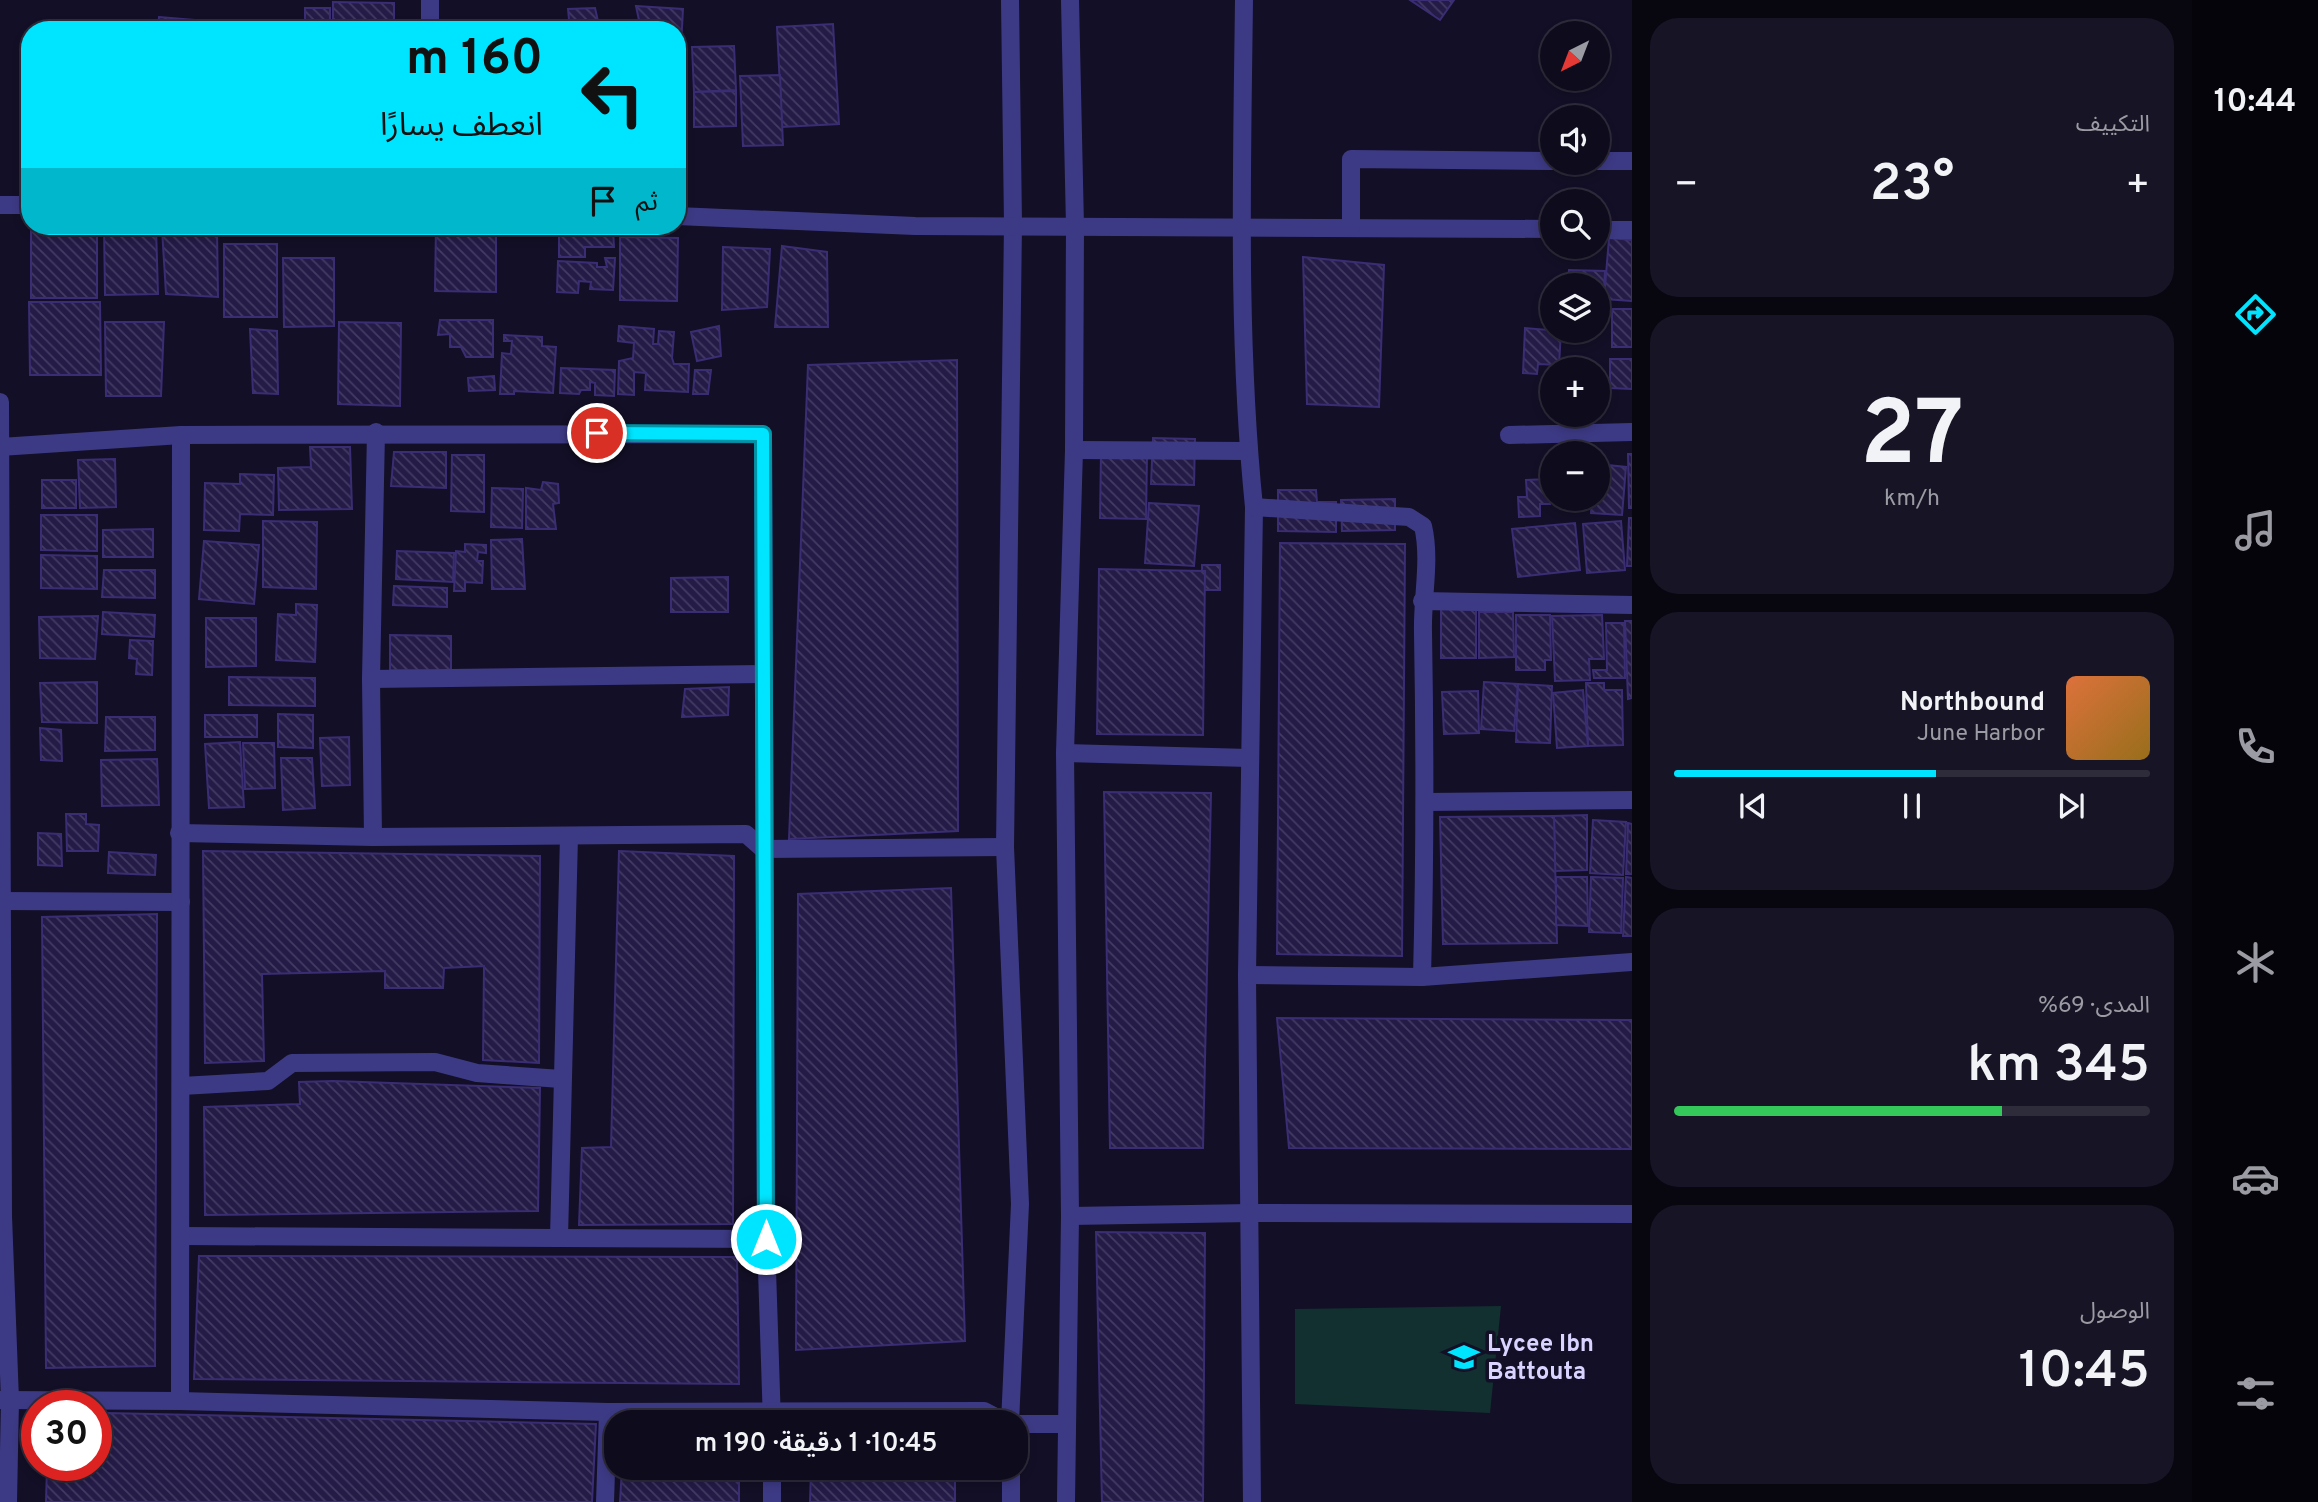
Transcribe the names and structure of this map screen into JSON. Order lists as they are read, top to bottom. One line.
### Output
{"places":{"school or university":["Lycee Ibn Battouta"]},"north":"bottom left","page":{"tabs":"10:44","tile":["التكييف",["27","km/h"],["المدى · 69%","345 km"],["الوصول","10:45"]],"map_buttons":["+","−"],"turn":["160 m","انعطف يسارًا"],"heat":["−","23°","+"],"then":"ثم","song":["Northbound","June Harbor"],"limit":"30","trip":"10:45 · 1 دقيقة · 190 m"}}
